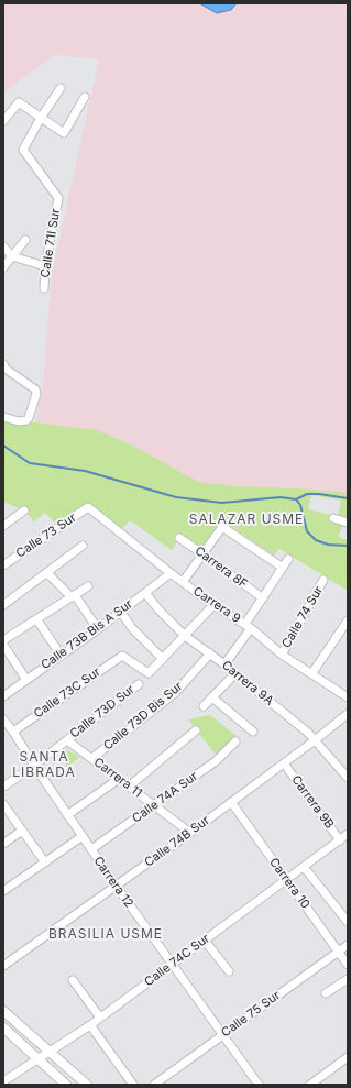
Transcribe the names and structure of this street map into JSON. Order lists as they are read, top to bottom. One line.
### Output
{"streets":{"street":["Calle 71I Sur","Calle 73 Sur","Carrera 8F","Carrera 9","Calle 74 Sur","Calle 73B Bis A Sur","Carrera 9A","Calle 73C Sur","Calle 73D Sur","Calle 73D Bis Sur","Carrera 11","Calle 74A Sur","Carrera 9B","Calle 74B Sur","Carrera 12","Carrera 10","Calle 74C Sur","Calle 75 Sur"]},"crossings":[["Calle 73 Sur","Carrera 9"],["Carrera 9","Calle 74 Sur"],["Carrera 9","Calle 73B Bis A Sur"],["Calle 73B Bis A Sur","Carrera 9A"],["Carrera 9A","Calle 73D Bis Sur"],["Carrera 9A","Calle 74B Sur"],["Calle 73C Sur","Carrera 12"],["Calle 73D Sur","Carrera 11"],["Calle 73D Sur","Carrera 12"],["Calle 73D Bis Sur","Carrera 11"],["Carrera 11","Calle 74A Sur"],["Carrera 11","Calle 74B Sur"],["Calle 74A Sur","Carrera 12"],["Carrera 9B","Calle 74B Sur"],["Carrera 9B","Calle 74C Sur"],["Calle 74B Sur","Carrera 12"],["Calle 74B Sur","Carrera 10"],["Carrera 12","Calle 74C Sur"],["Carrera 12","Calle 75 Sur"],["Carrera 10","Calle 74C Sur"],["Carrera 10","Calle 75 Sur"]],"districts":["SALAZAR USME","SANTA LIBRADA","BRASILIA USME"]}
